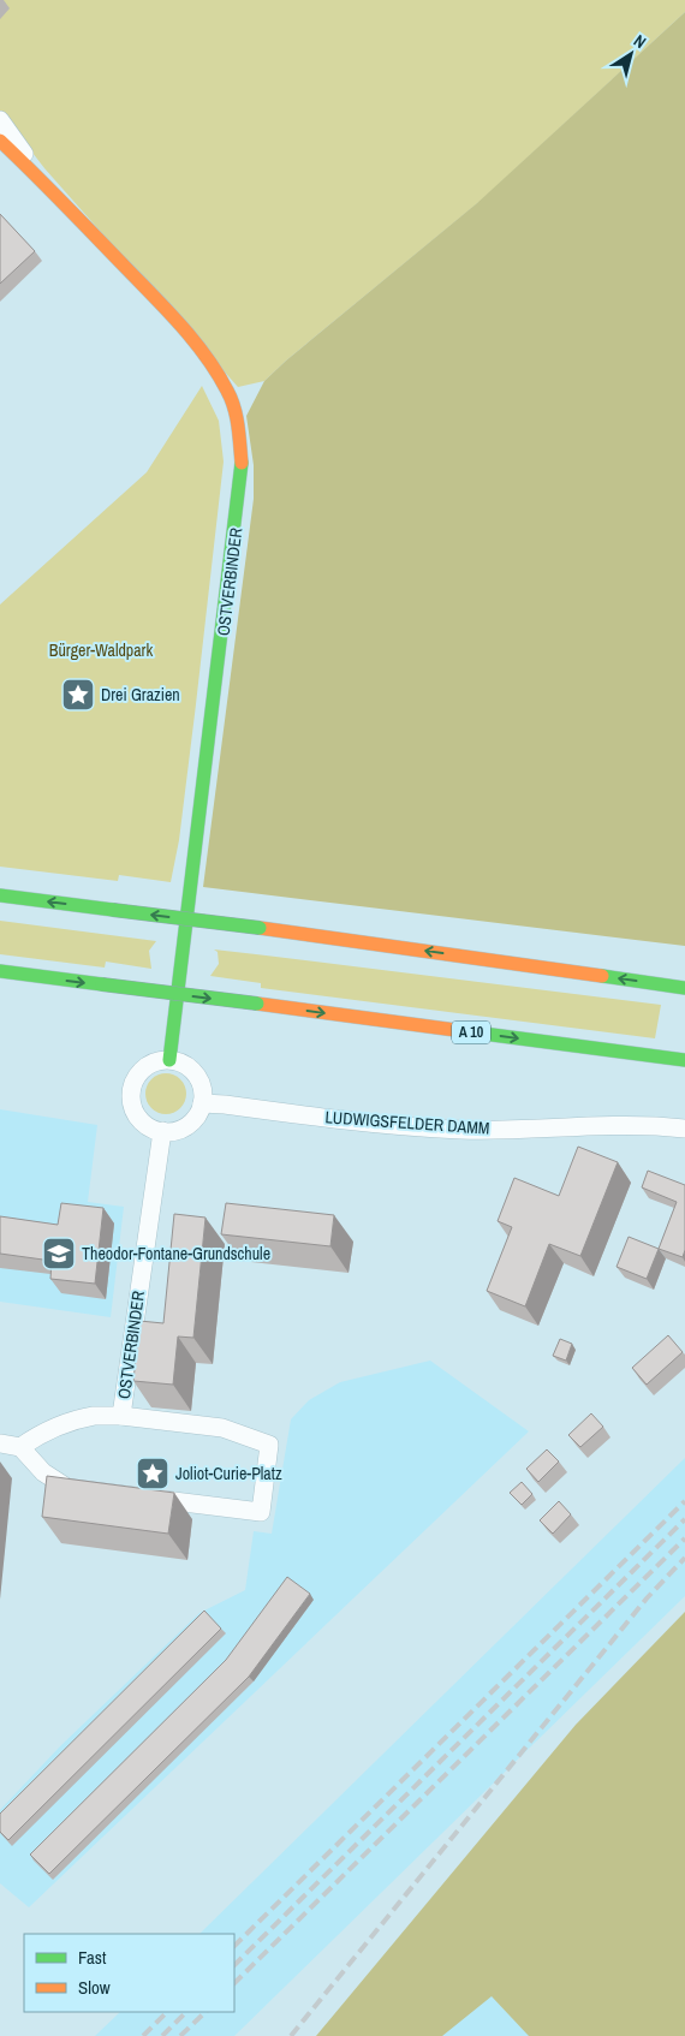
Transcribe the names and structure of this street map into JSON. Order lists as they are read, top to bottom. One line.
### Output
{"streets":{"main road":["OSTVERBINDER","A 10"],"street":["LUDWIGSFELDER DAMM"]},"crossings":[["OSTVERBINDER","LUDWIGSFELDER DAMM"]],"parks":["Bürger-Waldpark"],"places":{"place":["Drei Grazien","Joliot-Curie-Platz"],"school or university":["Theodor-Fontane-Grundschule"]},"legend":["Fast","Slow"],"north":"top right"}
